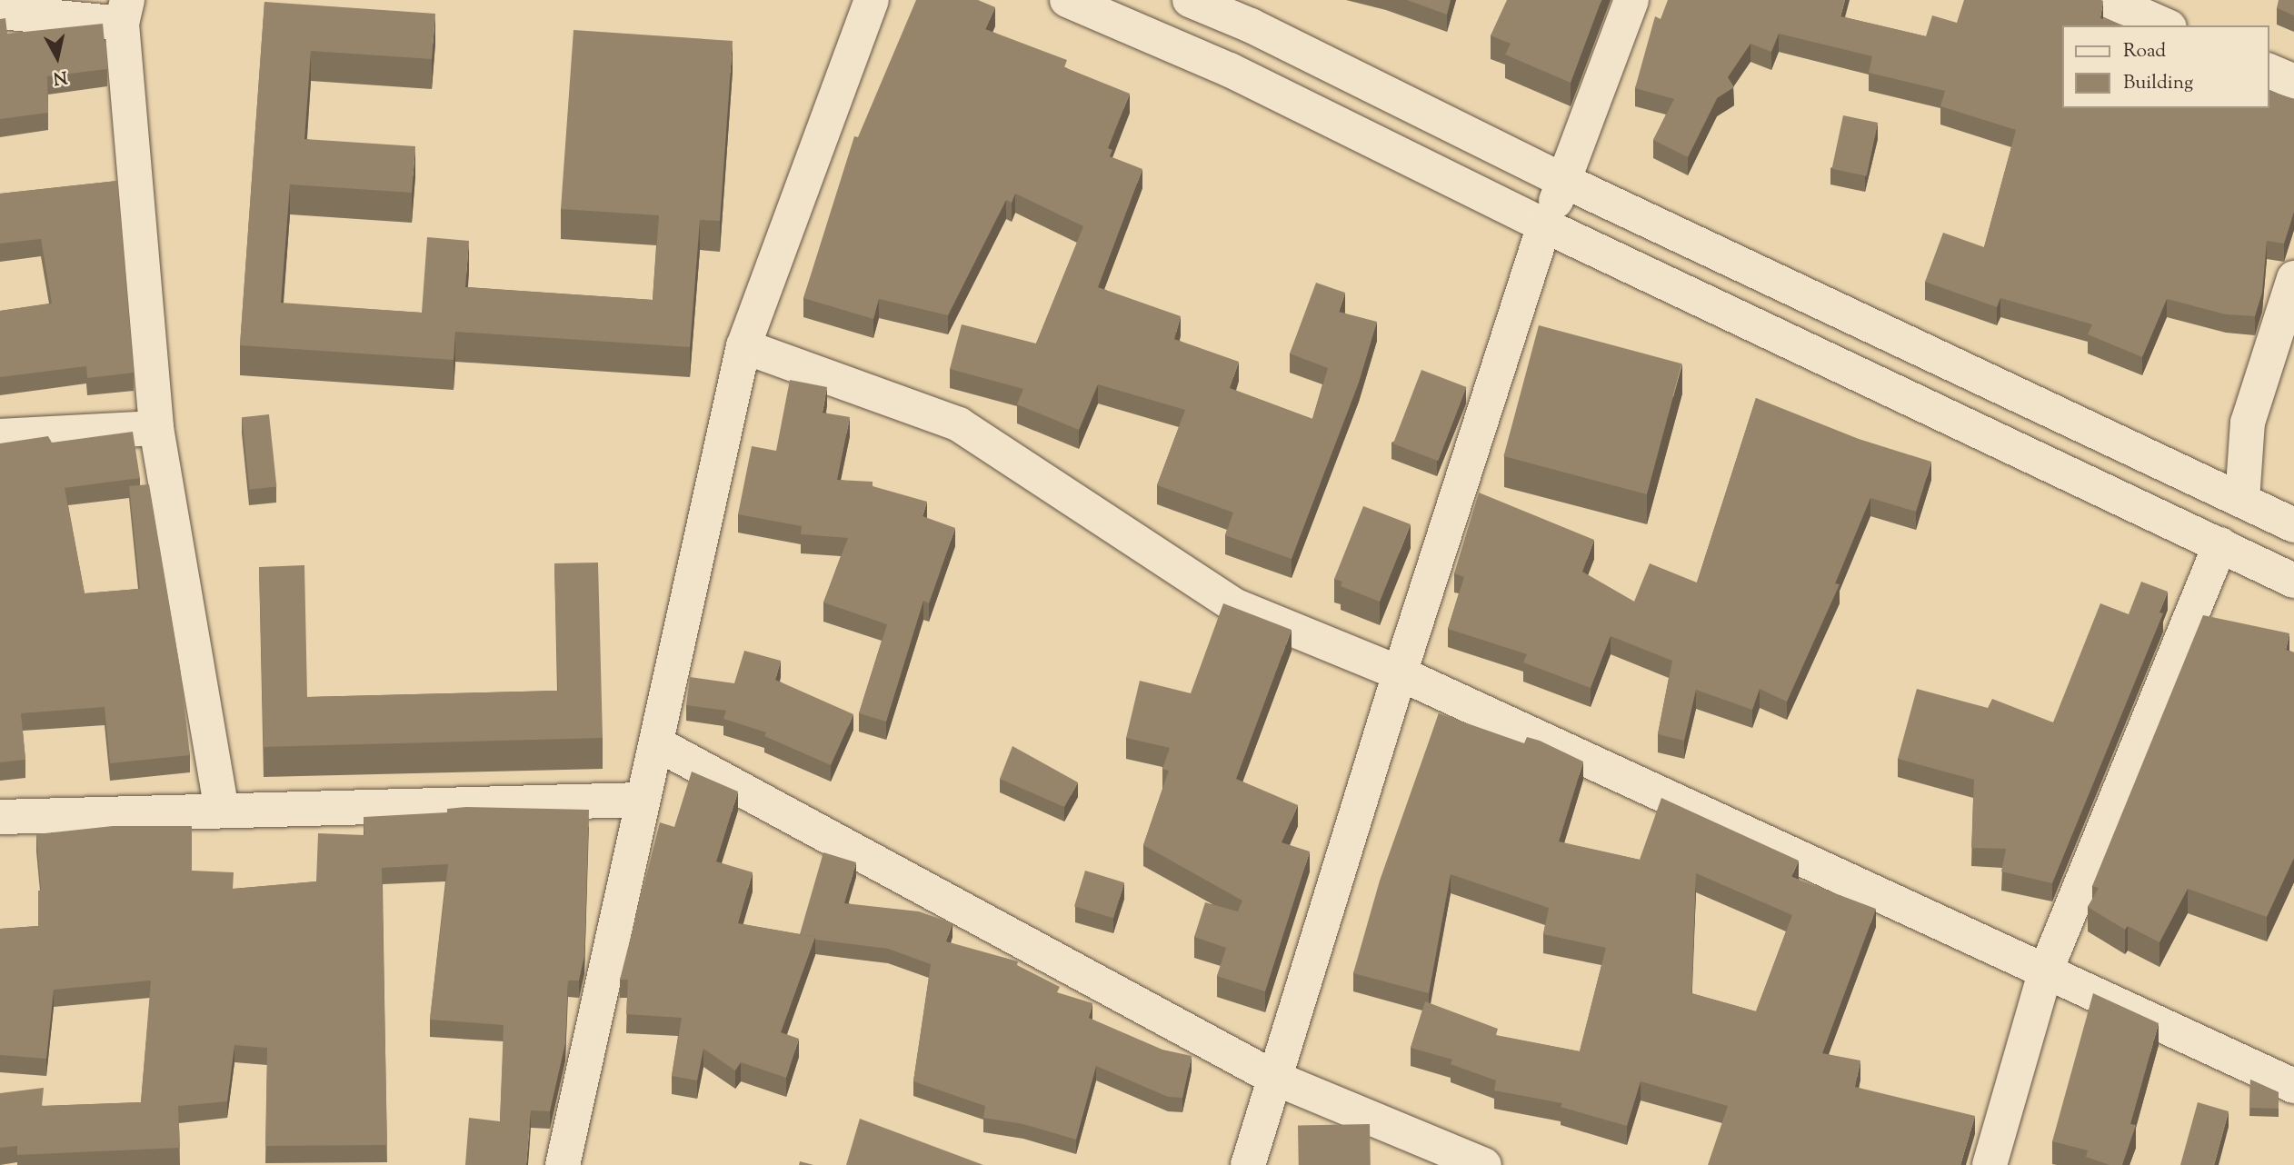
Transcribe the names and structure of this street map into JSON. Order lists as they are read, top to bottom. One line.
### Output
{"legend":["Road","Building"],"north":"bottom"}
